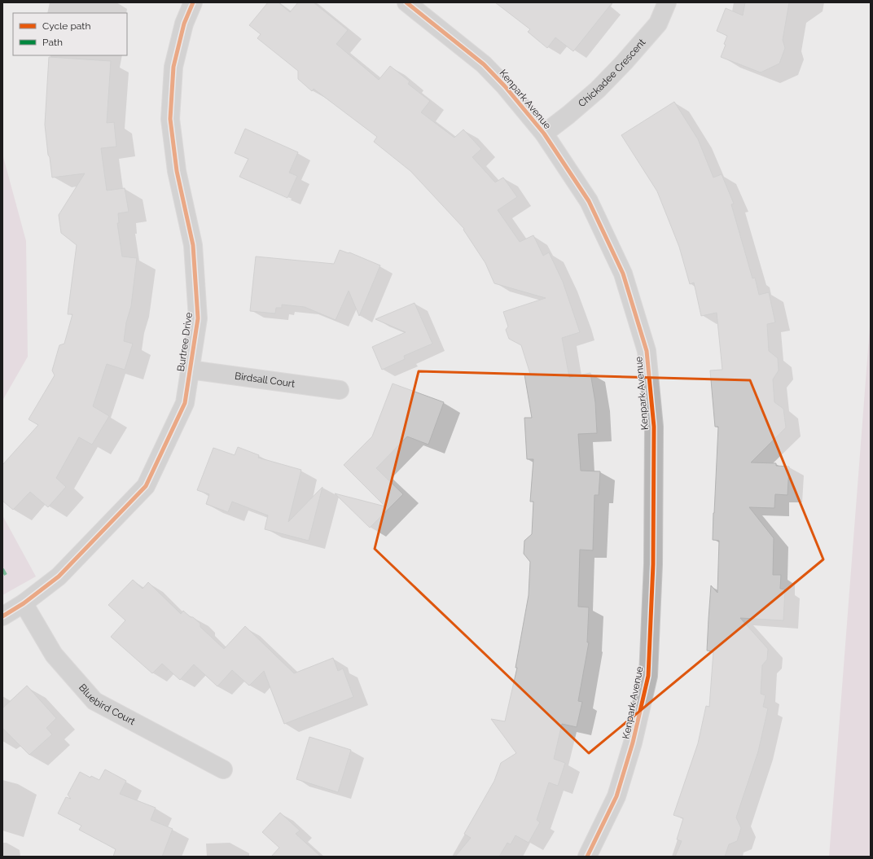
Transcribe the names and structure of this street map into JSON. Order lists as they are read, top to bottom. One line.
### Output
{"streets":{"street":["Chickadee Crescent","Kenpark Avenue","Burtree Drive","Birdsall Court","Bluebird Court"]},"crossings":[["Chickadee Crescent","Kenpark Avenue"],["Burtree Drive","Birdsall Court"],["Burtree Drive","Bluebird Court"]],"legend":["Cycle path","Path"]}
